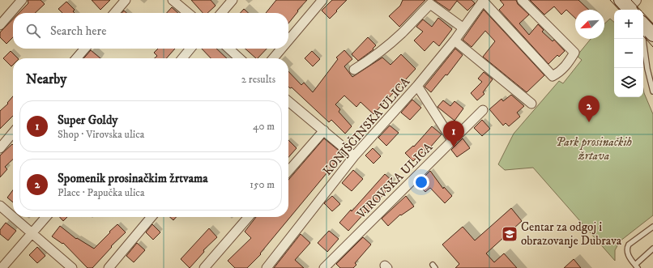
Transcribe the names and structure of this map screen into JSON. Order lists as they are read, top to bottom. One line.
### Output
{"streets":{"street":["KONJŠČINSKA ULICA","VIROVSKA ULICA"]},"parks":["Park prosinačkih žrtava"],"places":{"school or university":["Centar za odgoj i obrazovanje Dubrava"]},"north":"bottom left","page":{"map_buttons":["+","−"],"search":"Search here","heading":["Nearby","2 results"],"pins":["2","1"],"list":[{"mark":"1","name":"Super Goldy","note":"Shop · Virovska ulica","value":"40 m"},{"mark":"2","name":"Spomenik prosinačkim žrtvama","note":"Place · Papučka ulica","value":"150 m"}]}}
